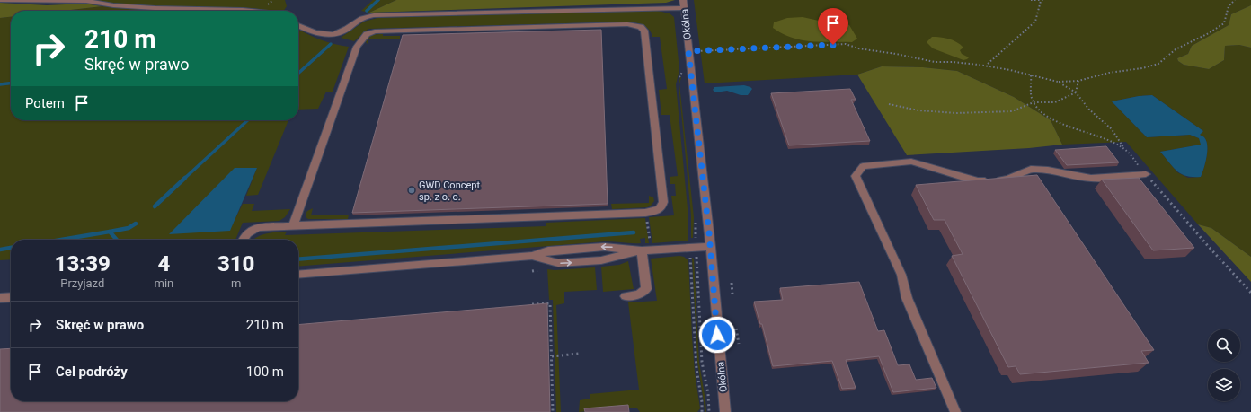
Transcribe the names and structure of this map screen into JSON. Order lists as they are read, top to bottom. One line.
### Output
{"streets":{"street":["Okólna"]},"places":["GWD Concept sp. z o. o."],"page":{"turn":["210 m","Skręć w prawo"],"then":"Potem","eta":["13:39","Przyjazd","4","min","310","m"],"list":[{"name":"Skręć w prawo","value":"210 m"},{"name":"Cel podróży","value":"100 m"}]}}
